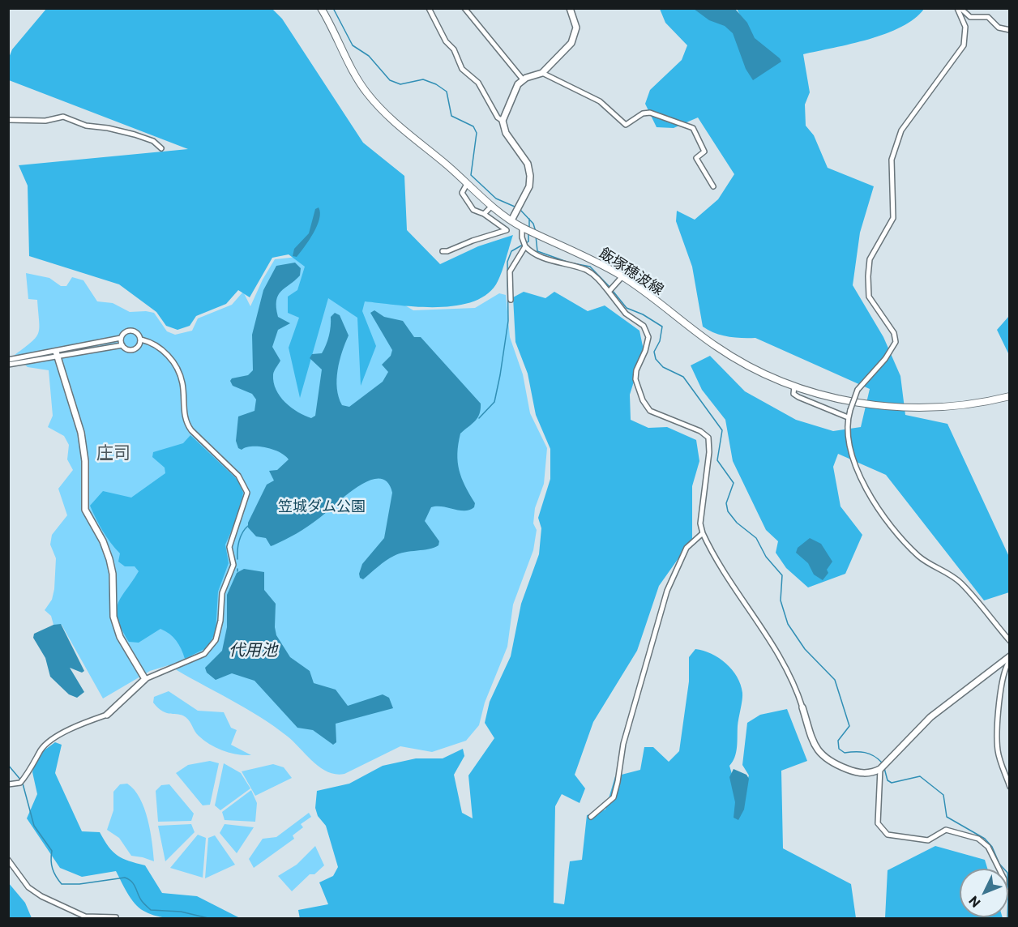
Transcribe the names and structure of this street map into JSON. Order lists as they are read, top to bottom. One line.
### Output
{"streets":{"main road":["飯塚穂波線"]},"districts":["庄司"],"water":["代用池"],"parks":["笠城ダム公園"],"north":"bottom left"}
